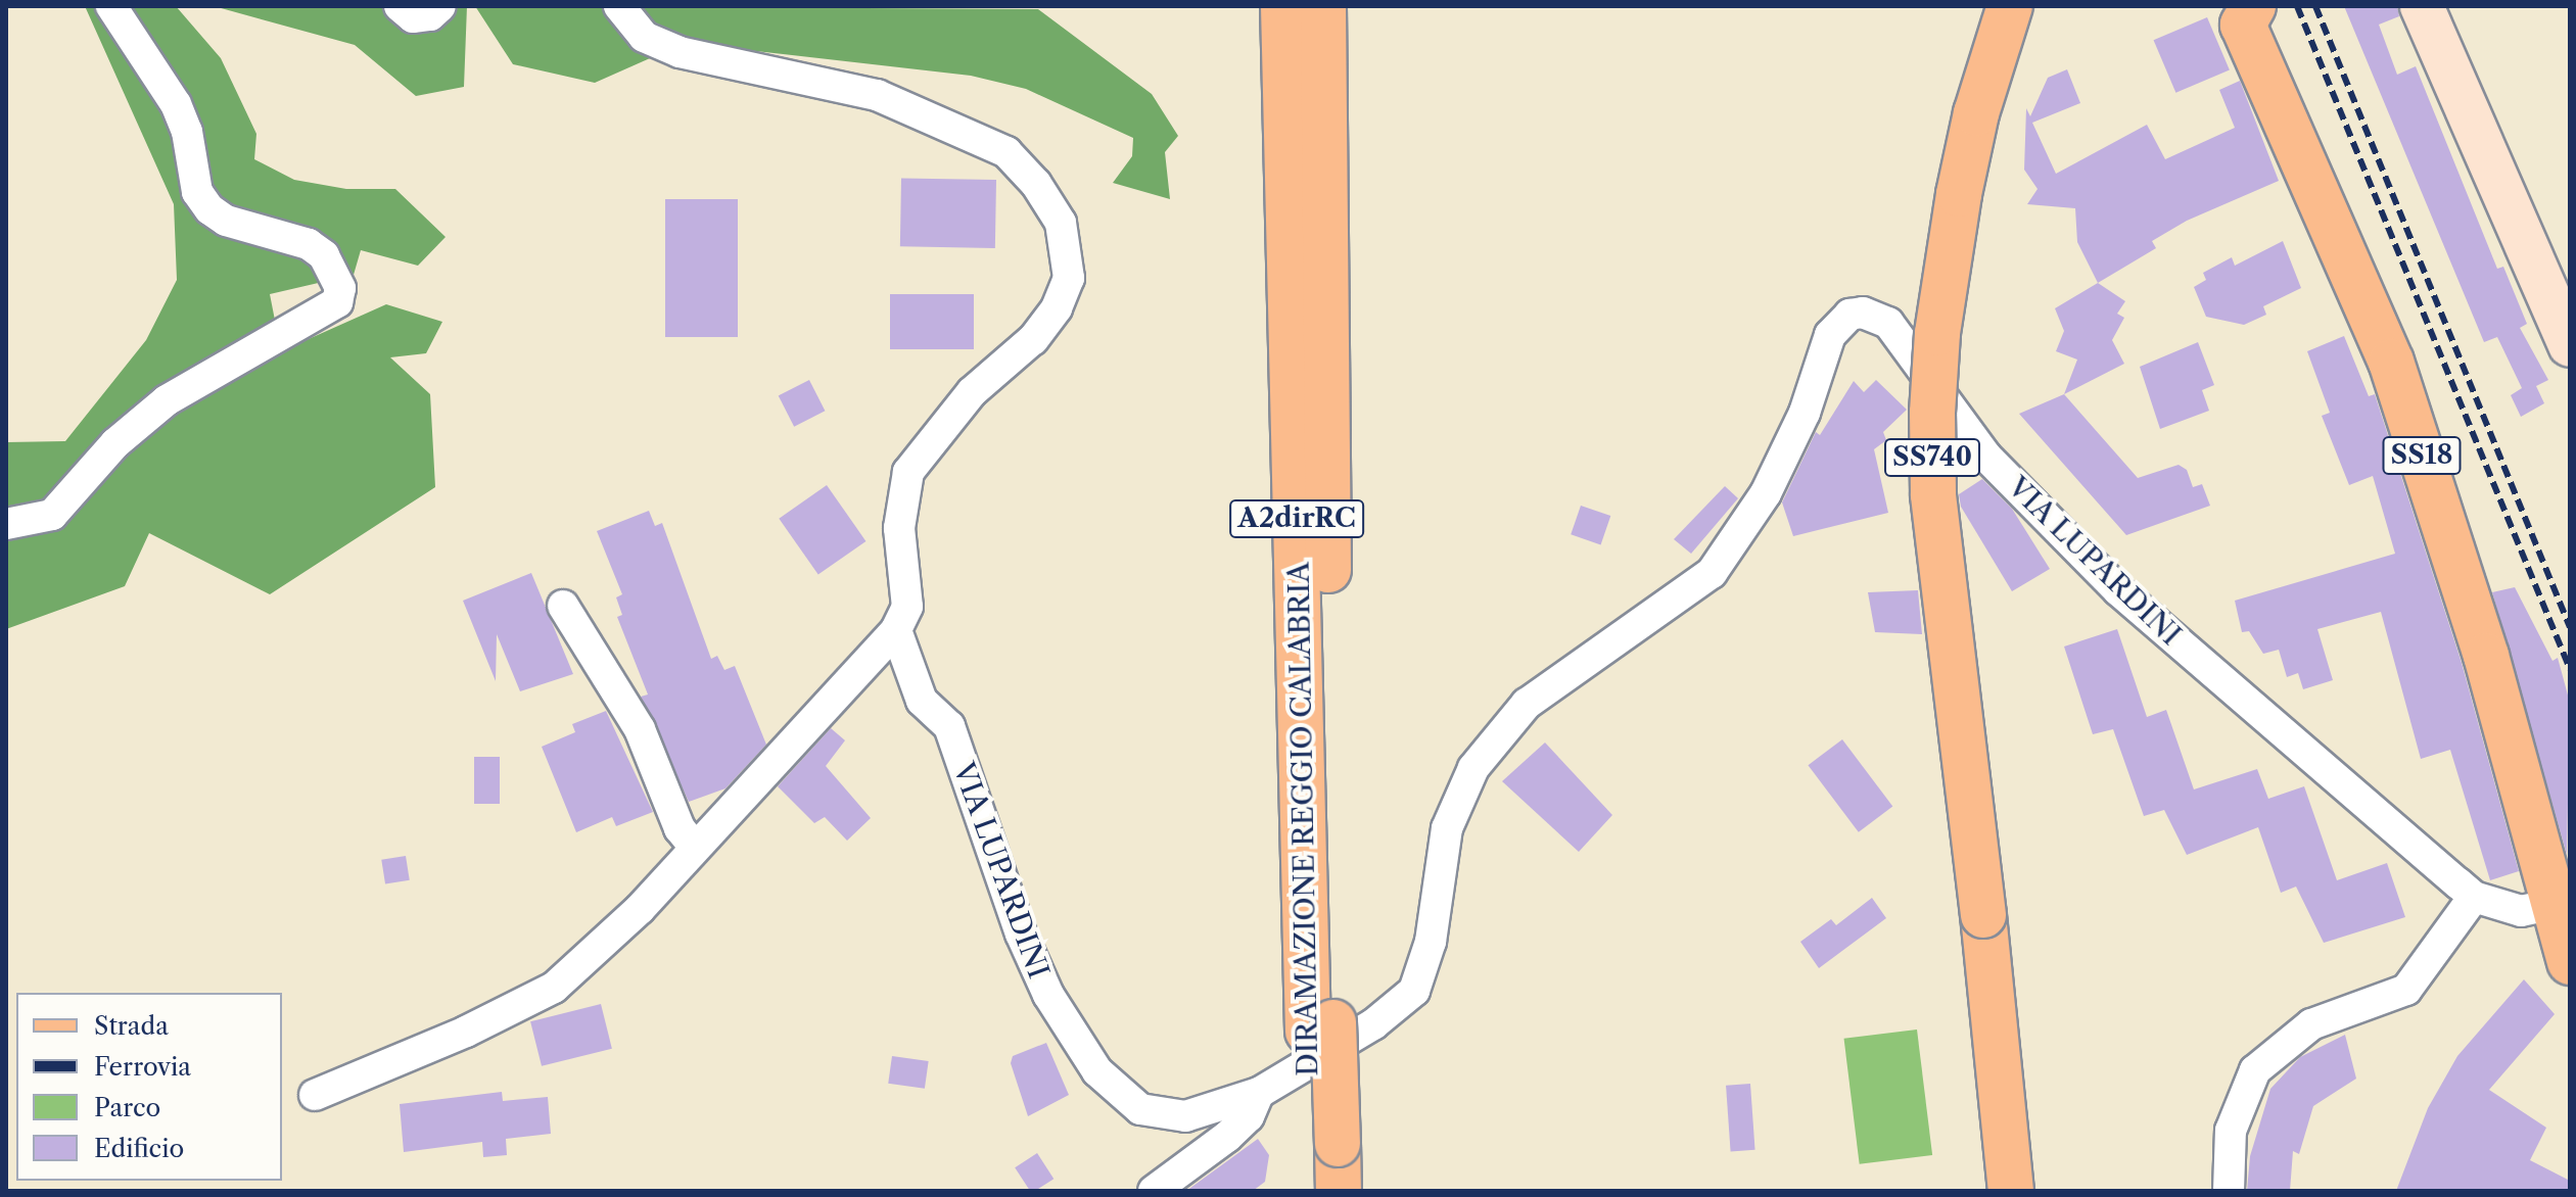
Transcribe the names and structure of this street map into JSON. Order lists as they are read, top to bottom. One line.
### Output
{"streets":{"main road":["SS18","SS740","A2dirRC","DIRAMAZIONE REGGIO CALABRIA"],"street":["VIA LUPARDINI"]},"crossings":[["SS18","VIA LUPARDINI"]],"legend":["Strada","Ferrovia","Parco","Edificio"]}
